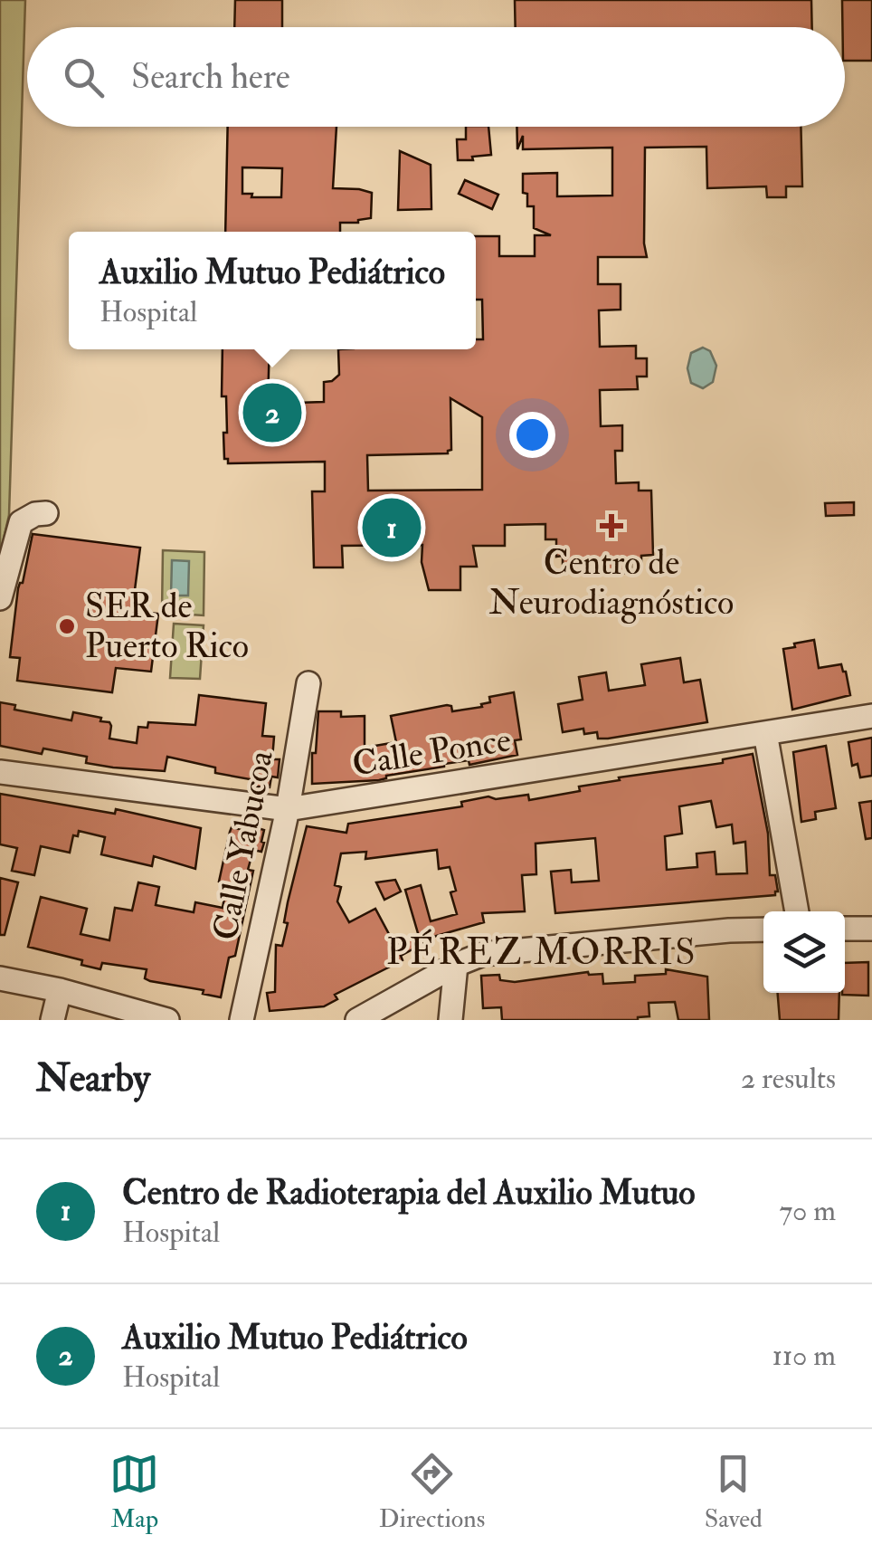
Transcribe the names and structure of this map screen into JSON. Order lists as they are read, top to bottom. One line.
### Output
{"streets":{"street":["Calle Ponce","Calle Yabucoa"]},"crossings":[["Calle Ponce","Calle Yabucoa"]],"districts":["PÉREZ MORRIS"],"places":{"health":["Centro de Neurodiagnóstico"],"other":["SER de Puerto Rico"]},"page":{"search":"Search here","popup":["Auxilio Mutuo Pediátrico","Hospital"],"pins":["2","1"],"heading":["Nearby","2 results"],"list":[{"mark":"1","name":"Centro de Radioterapia del Auxilio Mutuo","note":"Hospital","value":"70 m"},{"mark":"2","name":"Auxilio Mutuo Pediátrico","note":"Hospital","value":"110 m"}],"nav":["Map","Directions","Saved"]}}
